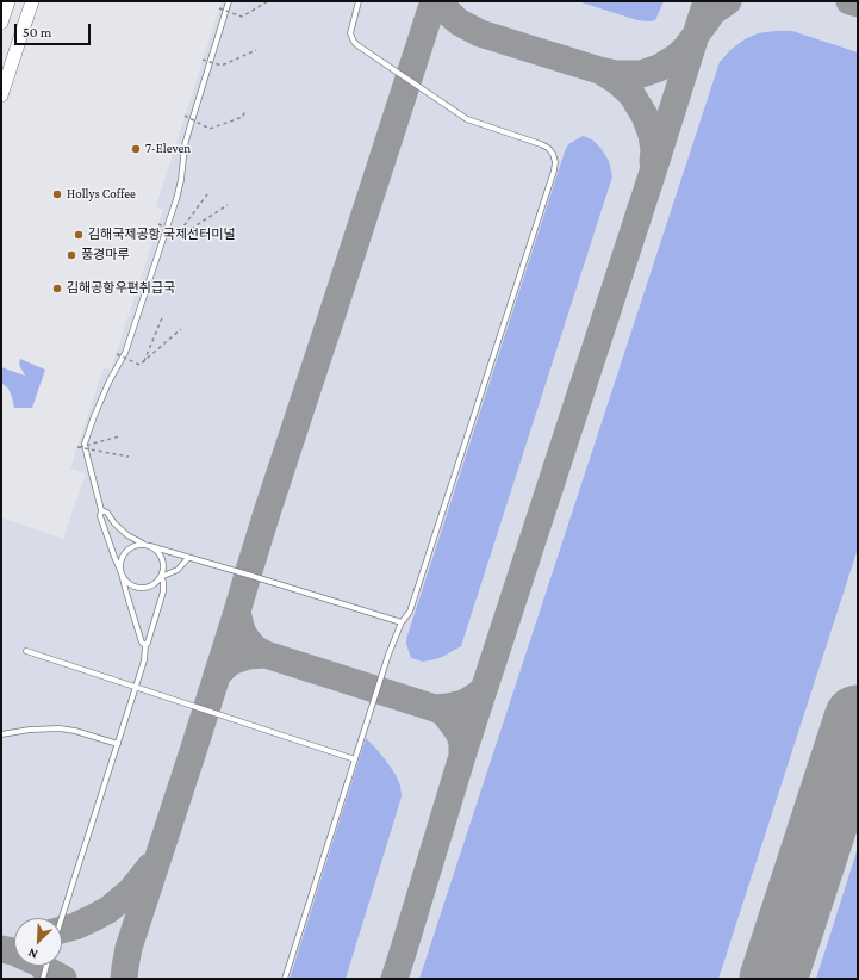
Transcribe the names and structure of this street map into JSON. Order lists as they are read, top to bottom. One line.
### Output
{"places":["7-Eleven","Hollys Coffee","김해국제공항 국제선터미널","풍경마루","김해공항우편취급국"],"scale_bar":"50 m","north":"bottom left"}
